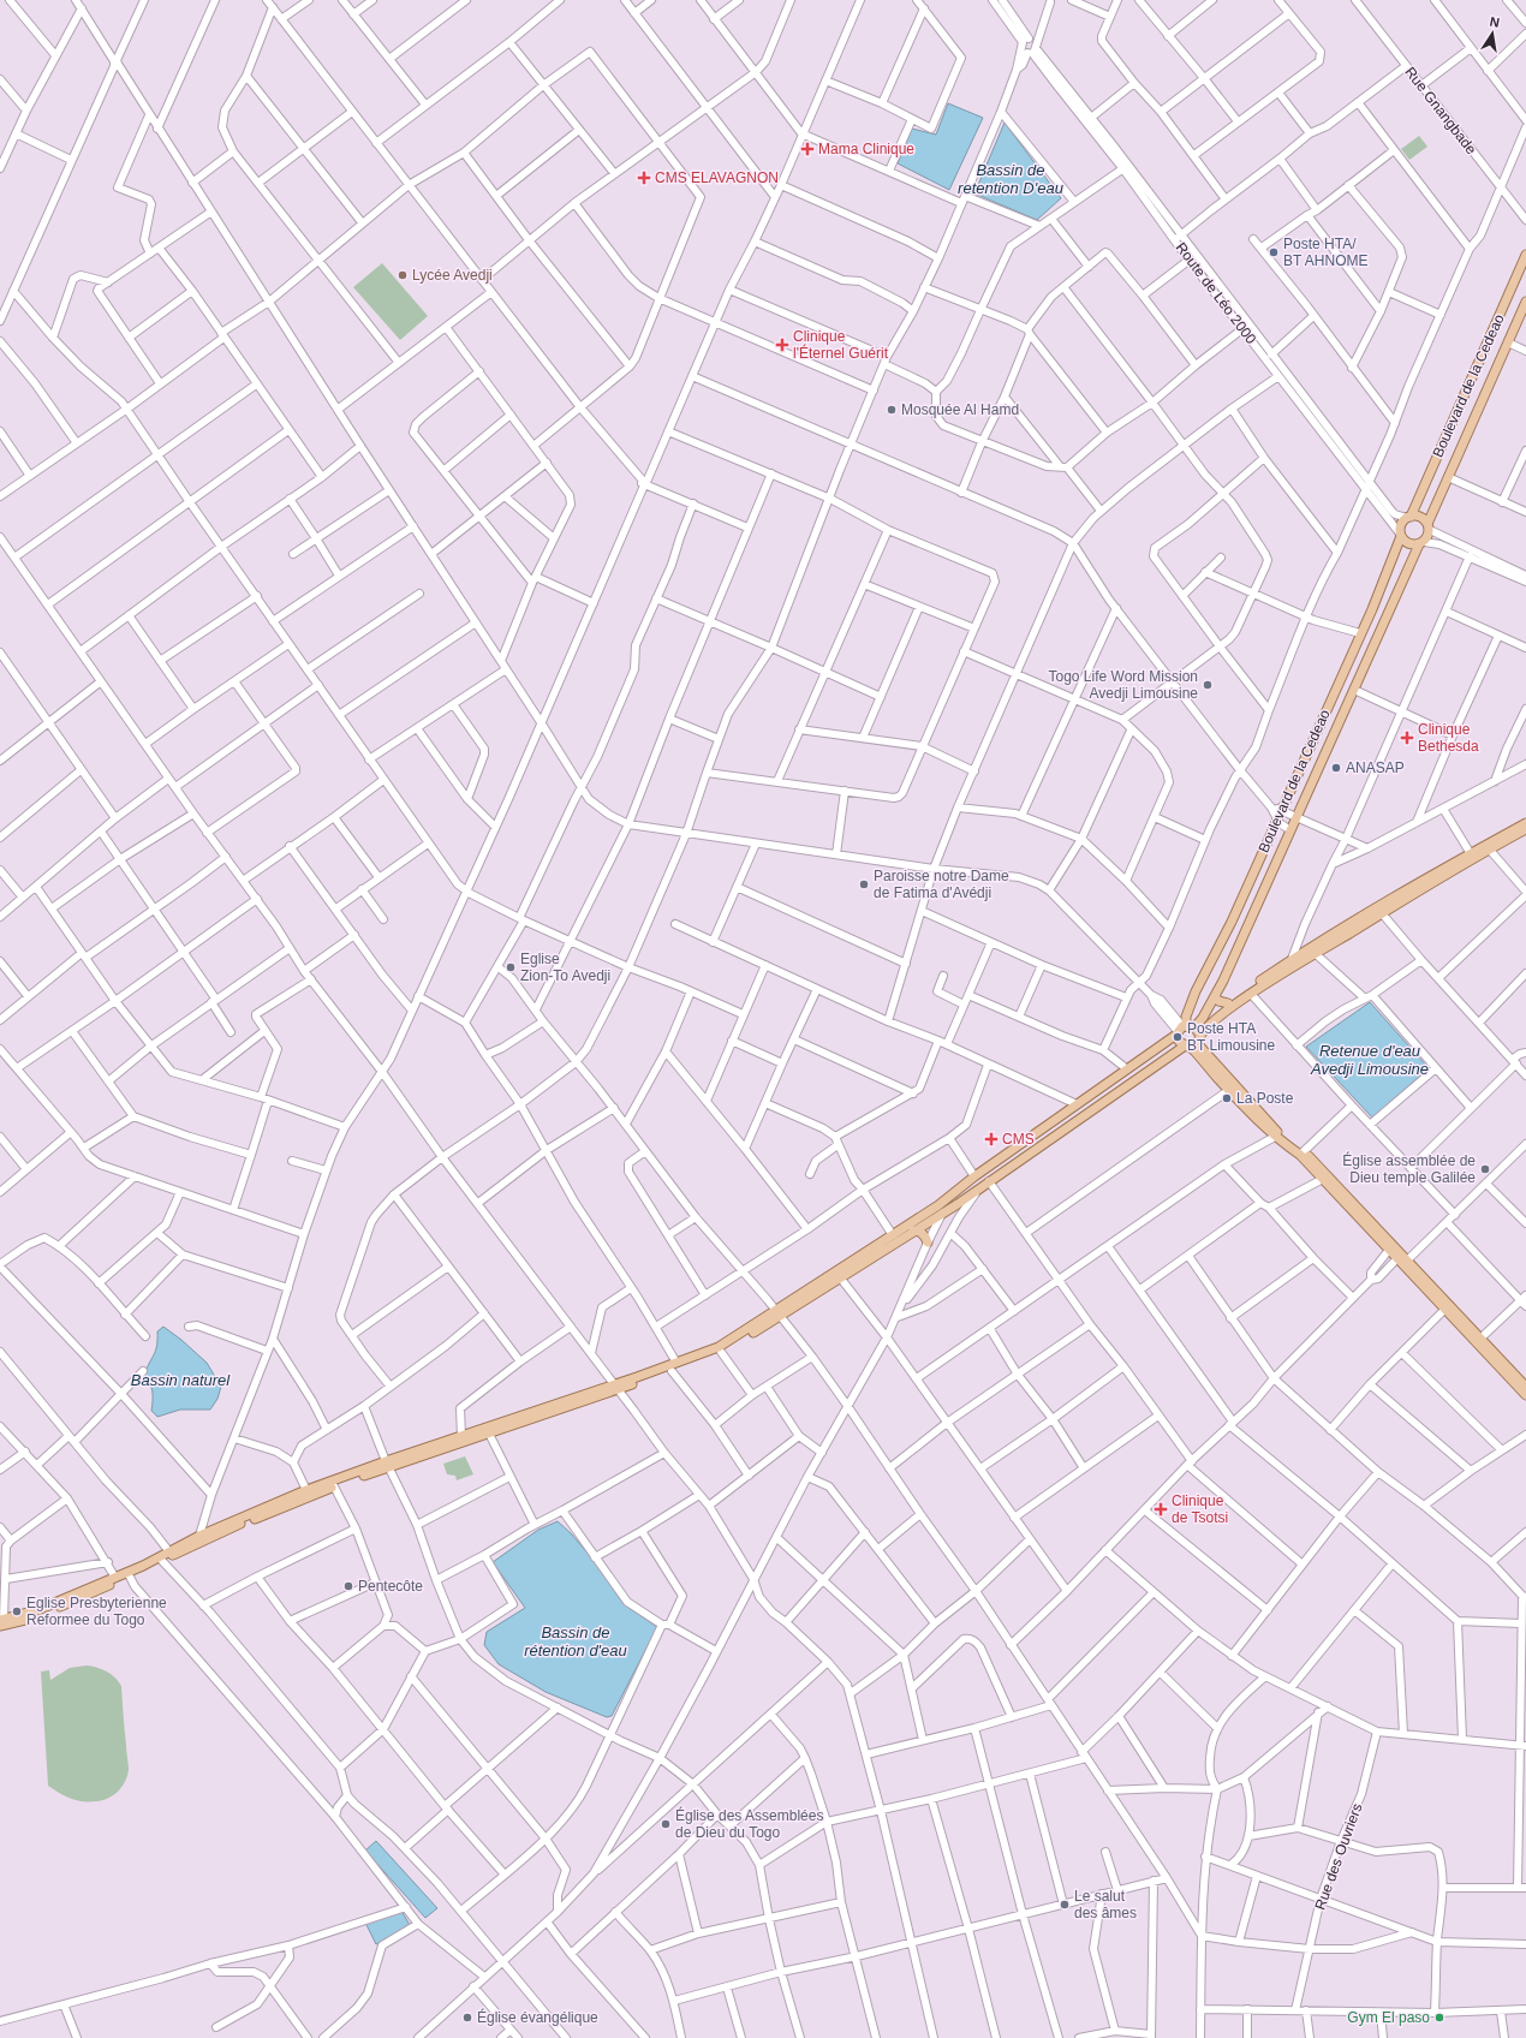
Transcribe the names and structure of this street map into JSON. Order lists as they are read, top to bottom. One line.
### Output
{"streets":{"main road":["Boulevard de la Cedeao"],"street":["Rue Gnangbade","Route de Léo 2000","Rue des Ouvriers"]},"crossings":[["Route de Léo 2000","Boulevard de la Cedeao"]],"water":["Bassin de retention D'eau","Retenue d'eau Avedji Limousine","Bassin naturel","Bassin de rétention d'eau"],"places":{"health":["Mama Clinique","CMS ELAVAGNON","Clinique l'Éternel Guérit","Clinique Bethesda","CMS","Clinique de Tsotsi"],"other":["Poste HTA/ BT AHNOME","Lycée Avedji","Mosquée Al Hamd","Togo Life Word Mission Avedji Limousine","ANASAP","Paroisse notre Dame de Fatima d'Avédji","Eglise Zion-To Avedji","Poste HTA BT Limousine","La Poste","Église assemblée de Dieu temple Galilée","Pentecôte","Eglise Presbyterienne Reformee du Togo","Église des Assemblées de Dieu du Togo","Le salut des âmes","Église évangélique","Gym El paso"]},"north":"top"}
